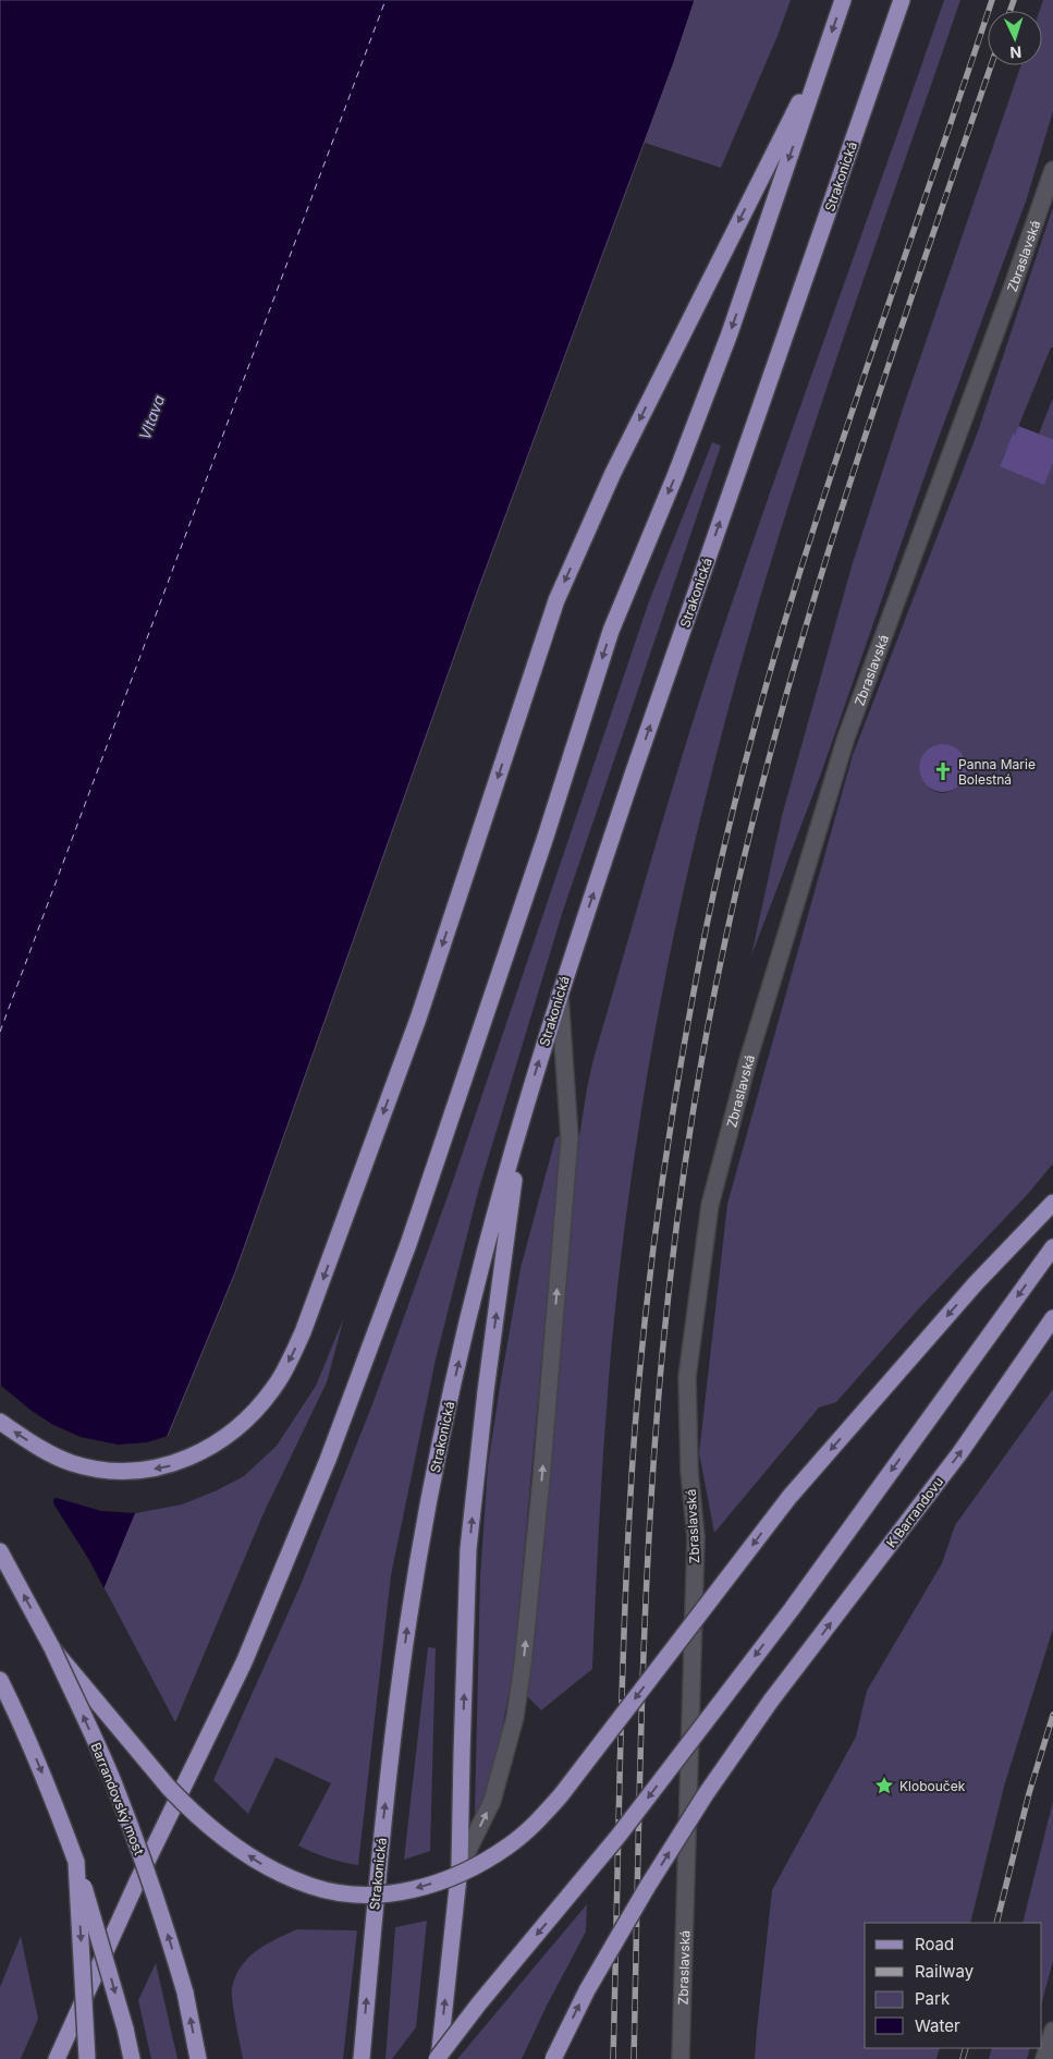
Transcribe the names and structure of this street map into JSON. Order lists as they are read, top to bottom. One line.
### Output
{"streets":{"main road":["Strakonická","K Barrandovu","Barrandovský most"],"street":["Zbraslavská"]},"water":["Vltava"],"places":{"church":["Panna Marie Bolestná"],"place":["Klobouček"]},"legend":["Road","Railway","Park","Water"],"north":"bottom"}
